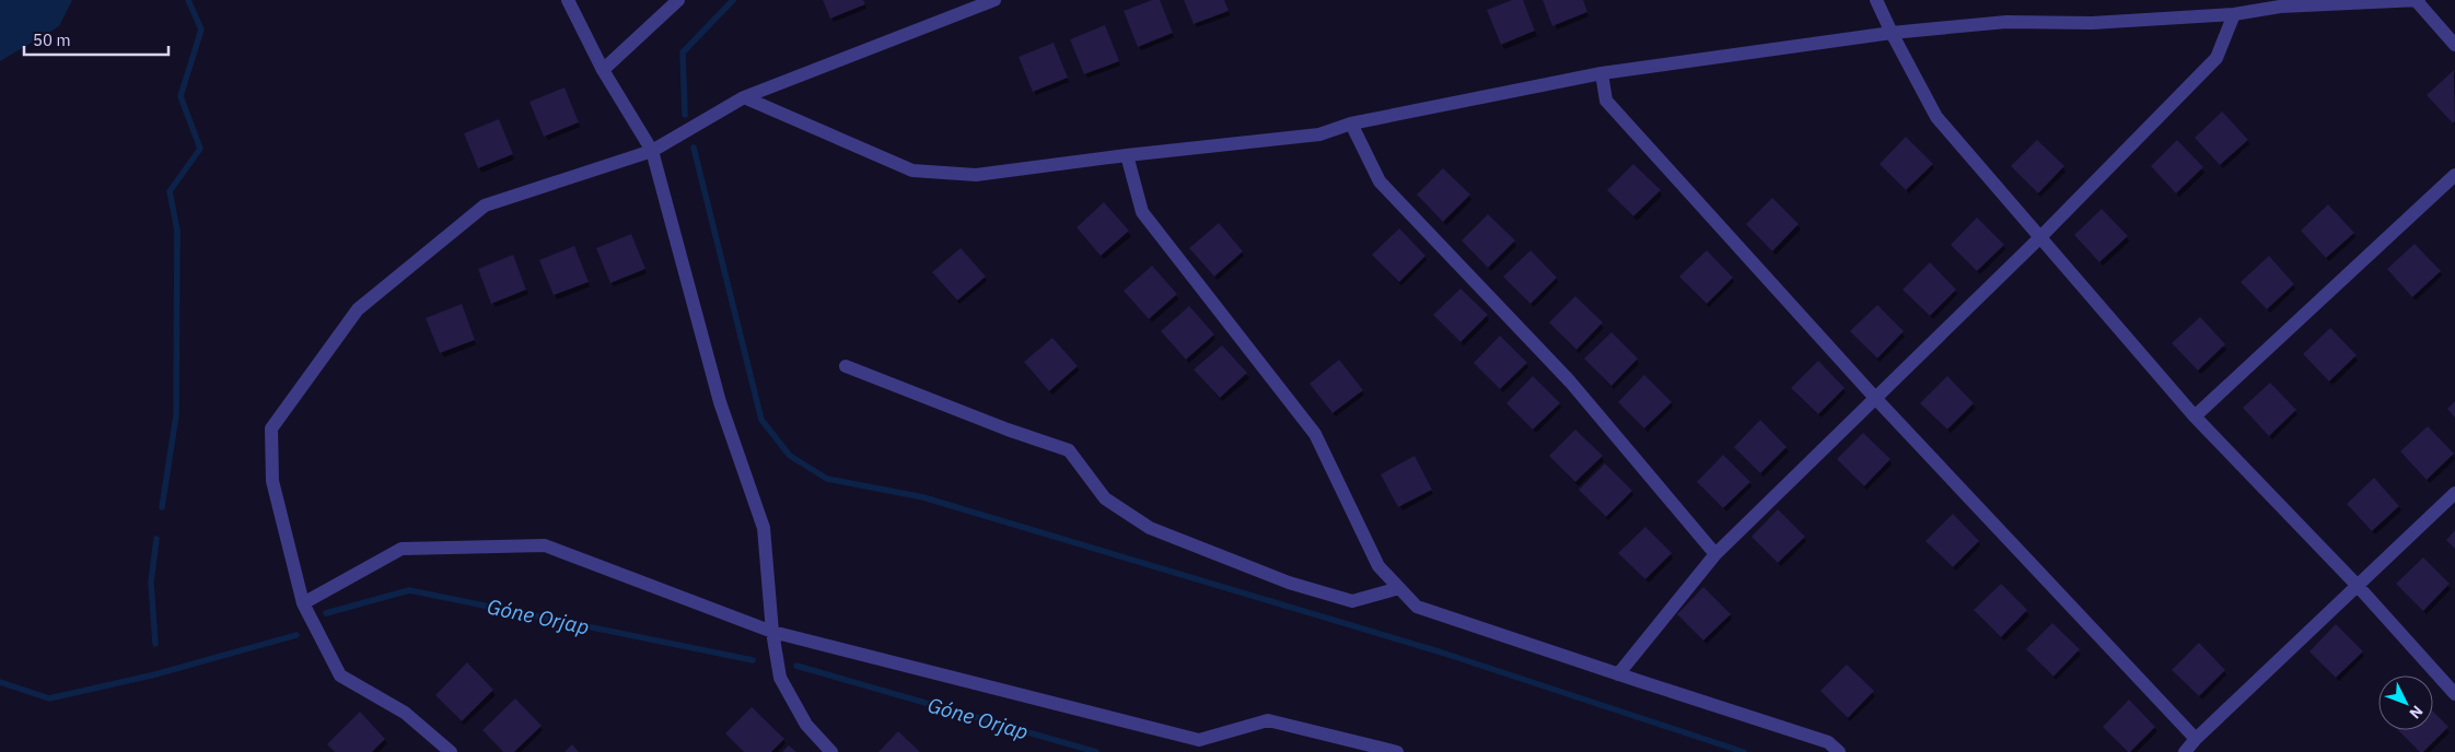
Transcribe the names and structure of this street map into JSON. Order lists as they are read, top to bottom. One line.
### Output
{"water":["Góne Orjap"],"scale_bar":"50 m","north":"bottom right"}
